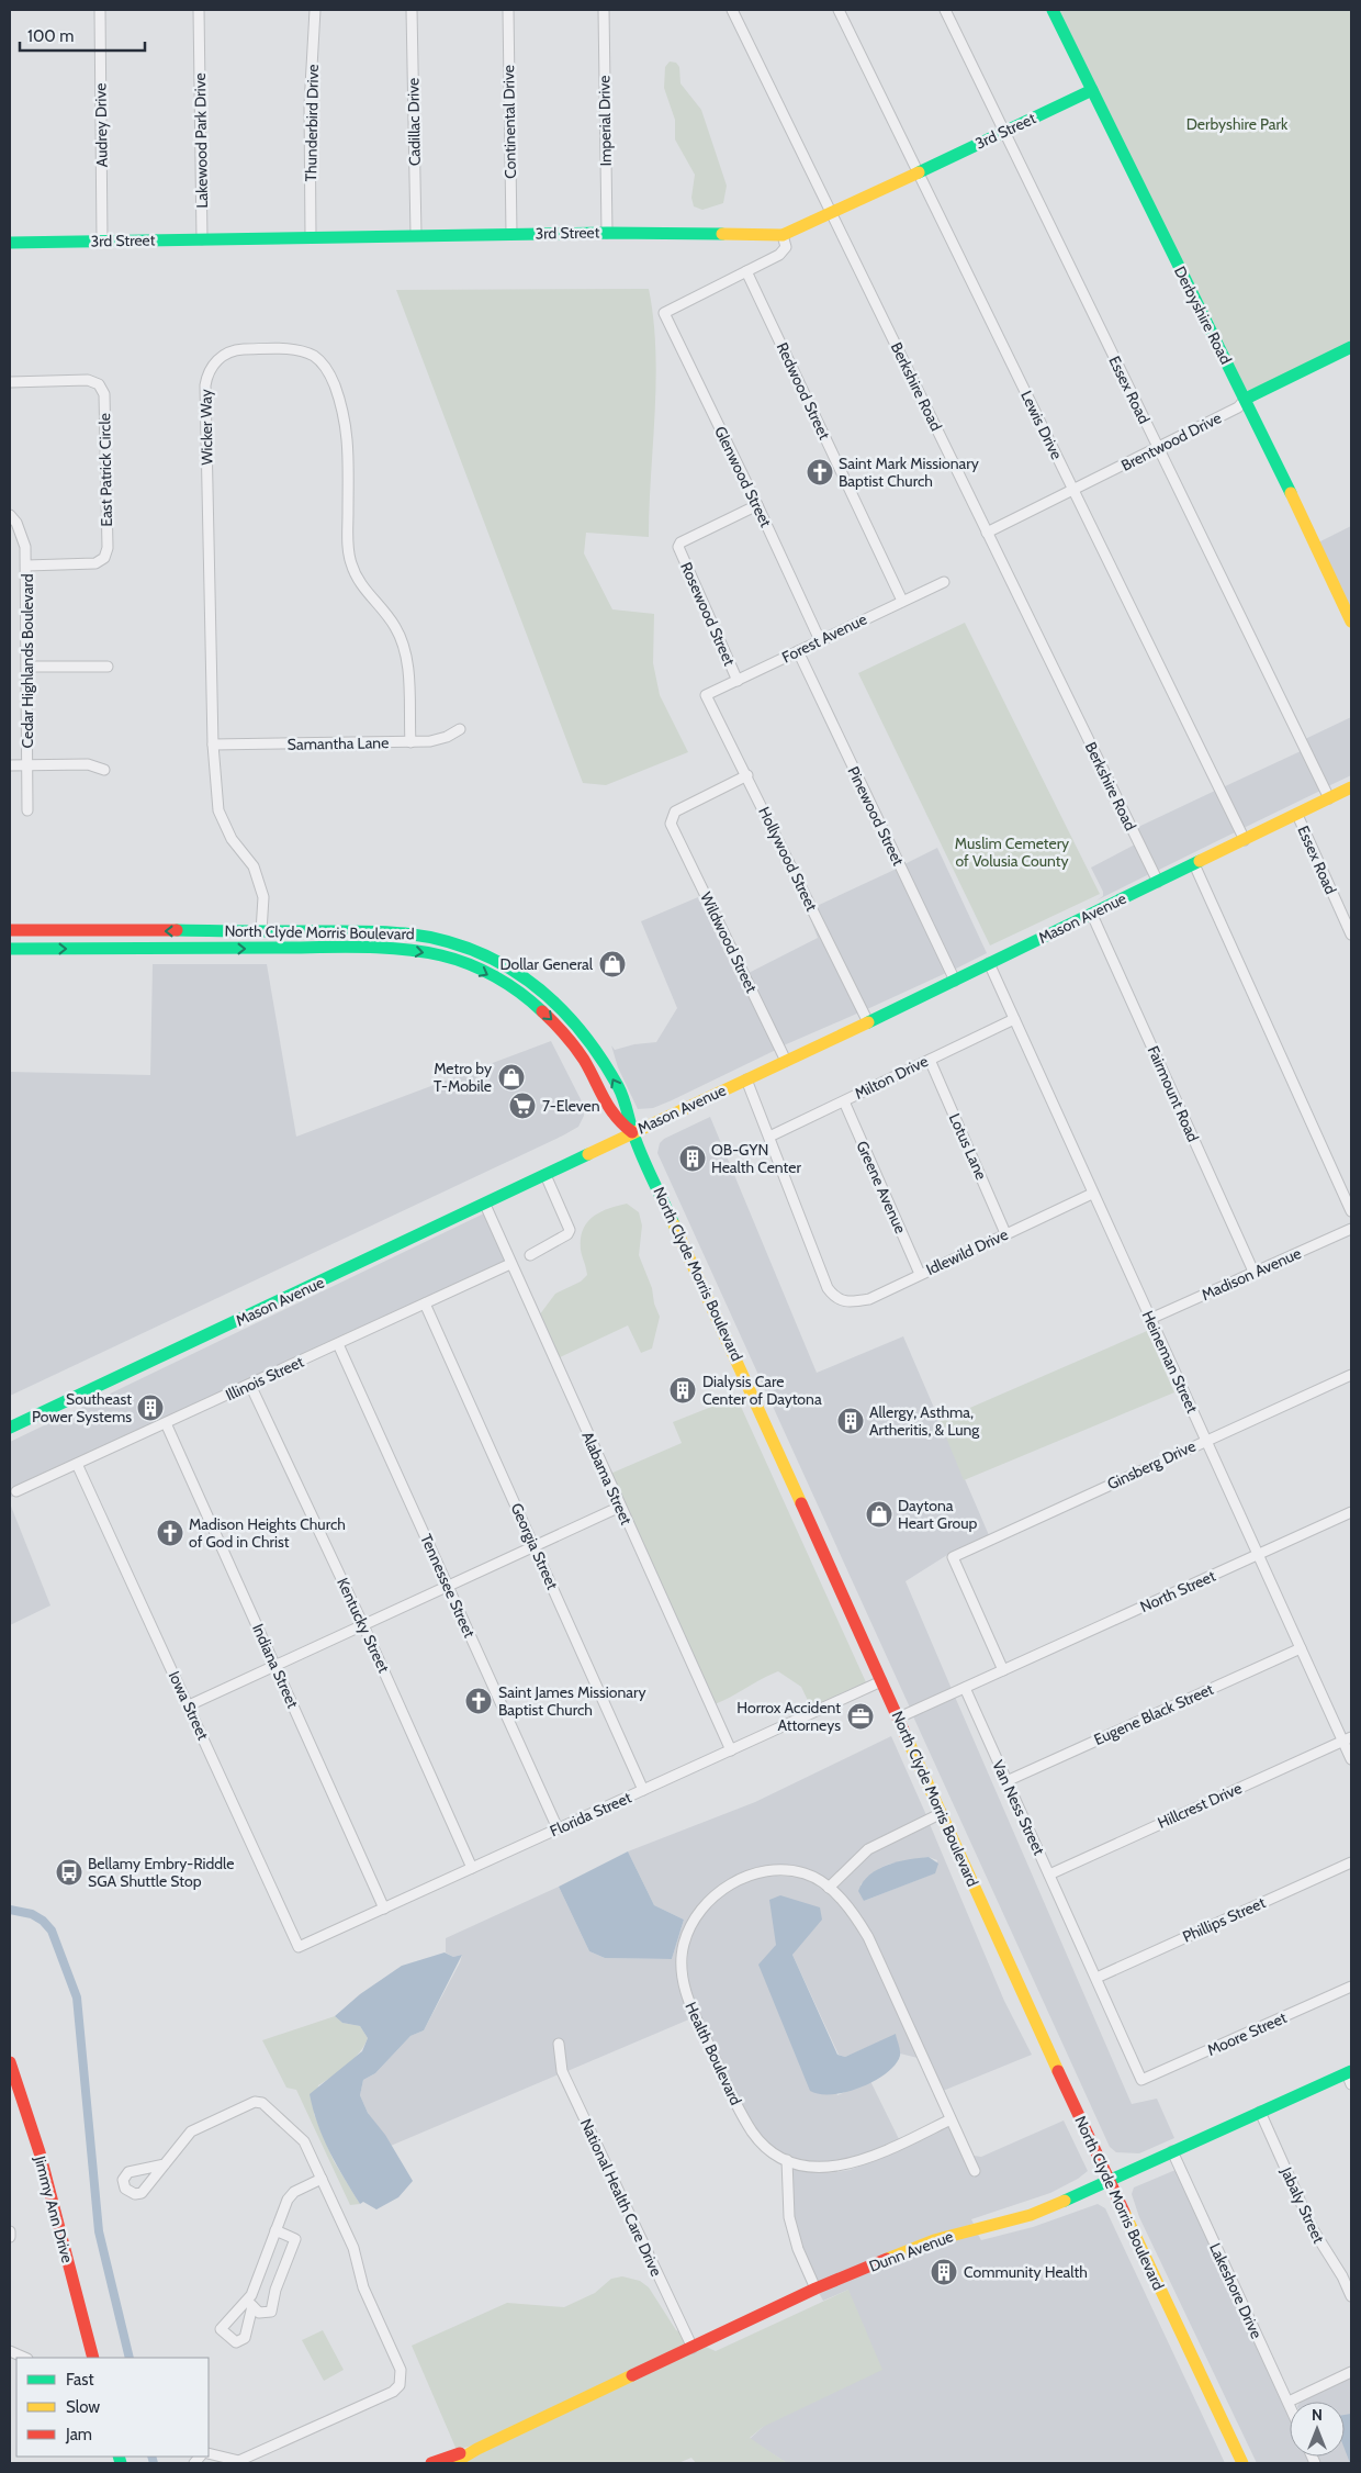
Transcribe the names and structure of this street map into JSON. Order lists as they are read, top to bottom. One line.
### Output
{"streets":{"main road":["3rd Street","Derbyshire Road","Brentwood Drive","Mason Avenue","North Clyde Morris Boulevard","Jimmy Ann Drive","Dunn Avenue"],"street":["Imperial Drive","Cadillac Drive","Continental Drive","Thunderbird Drive","Audrey Drive","Lakewood Park Drive","Berkshire Road","Essex Road","Redwood Street","Lewis Drive","Wicker Way","East Patrick Circle","Glenwood Street","Rosewood Street","Forest Avenue","Cedar Highlands Boulevard","Samantha Lane","Pinewood Street","Hollywood Street","Wildwood Street","Milton Drive","Fairmount Road","Lotus Lane","Greene Avenue","Idlewild Drive","Madison Avenue","Heineman Street","Illinois Street","Ginsberg Drive","Alabama Street","Georgia Street","Tennessee Street","North Street","Kentucky Street","Indiana Street","Iowa Street","Eugene Black Street","Hillcrest Drive","Van Ness Street","Florida Street","Phillips Street","Moore Street","Health Boulevard","National Health Care Drive","Jabaly Street","Lakeshore Drive"]},"crossings":[["Imperial Drive","3rd Street"],["Cadillac Drive","3rd Street"],["Continental Drive","3rd Street"],["Thunderbird Drive","3rd Street"],["Audrey Drive","3rd Street"],["3rd Street","Lakewood Park Drive"],["3rd Street","Derbyshire Road"],["3rd Street","Berkshire Road"],["3rd Street","Essex Road"],["3rd Street","Lewis Drive"],["Derbyshire Road","Brentwood Drive"],["Berkshire Road","Brentwood Drive"],["Berkshire Road","Mason Avenue"],["Essex Road","Brentwood Drive"],["Essex Road","Mason Avenue"],["Redwood Street","Glenwood Street"],["Redwood Street","Forest Avenue"],["Lewis Drive","Brentwood Drive"],["Lewis Drive","Mason Avenue"],["Wicker Way","Samantha Lane"],["Wicker Way","North Clyde Morris Boulevard"],["East Patrick Circle","Cedar Highlands Boulevard"],["Glenwood Street","Rosewood Street"],["Glenwood Street","Forest Avenue"],["Rosewood Street","Forest Avenue"],["Forest Avenue","Pinewood Street"],["Forest Avenue","Hollywood Street"],["Pinewood Street","Mason Avenue"],["Hollywood Street","Mason Avenue"],["Hollywood Street","Wildwood Street"],["Mason Avenue","North Clyde Morris Boulevard"],["Mason Avenue","Wildwood Street"],["Mason Avenue","Fairmount Road"],["Mason Avenue","Heineman Street"],["Mason Avenue","Alabama Street"],["North Clyde Morris Boulevard","Florida Street"],["North Clyde Morris Boulevard","Dunn Avenue"],["Milton Drive","Lotus Lane"],["Milton Drive","Greene Avenue"],["Milton Drive","Idlewild Drive"],["Milton Drive","Heineman Street"],["Fairmount Road","Madison Avenue"],["Lotus Lane","Idlewild Drive"],["Greene Avenue","Idlewild Drive"],["Idlewild Drive","Heineman Street"],["Madison Avenue","Heineman Street"],["Heineman Street","Ginsberg Drive"],["Heineman Street","North Street"],["Heineman Street","Eugene Black Street"],["Heineman Street","Hillcrest Drive"],["Illinois Street","Alabama Street"],["Illinois Street","Georgia Street"],["Illinois Street","Tennessee Street"],["Illinois Street","Kentucky Street"],["Illinois Street","Indiana Street"],["Illinois Street","Iowa Street"],["Ginsberg Drive","North Street"],["Alabama Street","Florida Street"],["Georgia Street","Florida Street"],["Tennessee Street","Florida Street"],["Kentucky Street","Florida Street"],["Indiana Street","Florida Street"],["Iowa Street","Florida Street"],["Eugene Black Street","Van Ness Street"],["Hillcrest Drive","Van Ness Street"],["Van Ness Street","Phillips Street"],["Van Ness Street","Moore Street"],["National Health Care Drive","Dunn Avenue"],["Jabaly Street","Dunn Avenue"],["Dunn Avenue","Lakeshore Drive"]],"parks":["Derbyshire Park","Muslim Cemetery of Volusia County"],"places":{"church":["Saint Mark Missionary Baptist Church","Madison Heights Church of God in Christ","Saint James Missionary Baptist Church"],"shop":["Dollar General","Metro by T-Mobile","Daytona Heart Group"],"supermarket":["7-Eleven"],"building":["OB-GYN Health Center","Dialysis Care Center of Daytona","Southeast Power Systems","Allergy, Asthma, Artheritis, & Lung","Community Health"],"office":["Horrox Accident Attorneys"],"bus stop":["Bellamy Embry-Riddle SGA Shuttle Stop"]},"legend":["Fast","Slow","Jam"],"scale_bar":"100 m","north":"top"}
